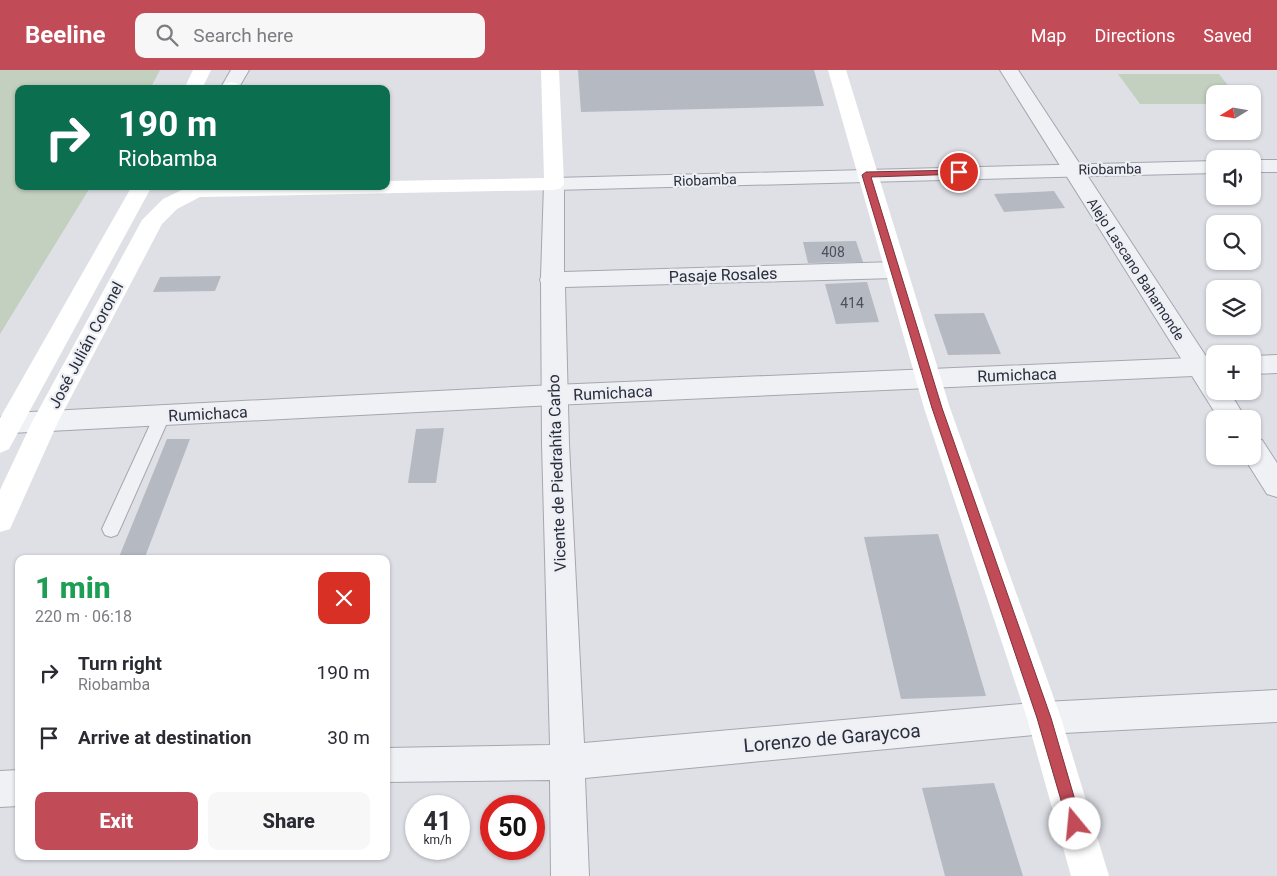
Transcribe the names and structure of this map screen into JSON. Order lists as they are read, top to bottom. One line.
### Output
{"streets":{"main road":["Riobamba","José Julián Coronel","Vicente de Piedrahíta Carbo"],"street":["Alejo Lascano Bahamonde","Pasaje Rosales","Rumichaca","Lorenzo de Garaycoa"]},"crossings":[["Riobamba","Alejo Lascano Bahamonde"],["Riobamba","Vicente de Piedrahíta Carbo"],["Pasaje Rosales","Vicente de Piedrahíta Carbo"],["José Julián Coronel","Rumichaca"],["Rumichaca","Vicente de Piedrahíta Carbo"],["Vicente de Piedrahíta Carbo","Lorenzo de Garaycoa"]],"house_numbers":["408","414"],"north":"left","page":{"header":"Beeline","search":"Search here","nav":["Map","Directions","Saved"],"map_buttons":["+","−"],"turn":["190 m","Riobamba"],"heading":["1 min","220 m · 06:18"],"list":[{"name":"Turn right","note":"Riobamba","value":"190 m"},{"name":"Arrive at destination","value":"30 m"}],"buttons":["Exit","Share"],"speed":"41 km/h","limit":"50"}}
